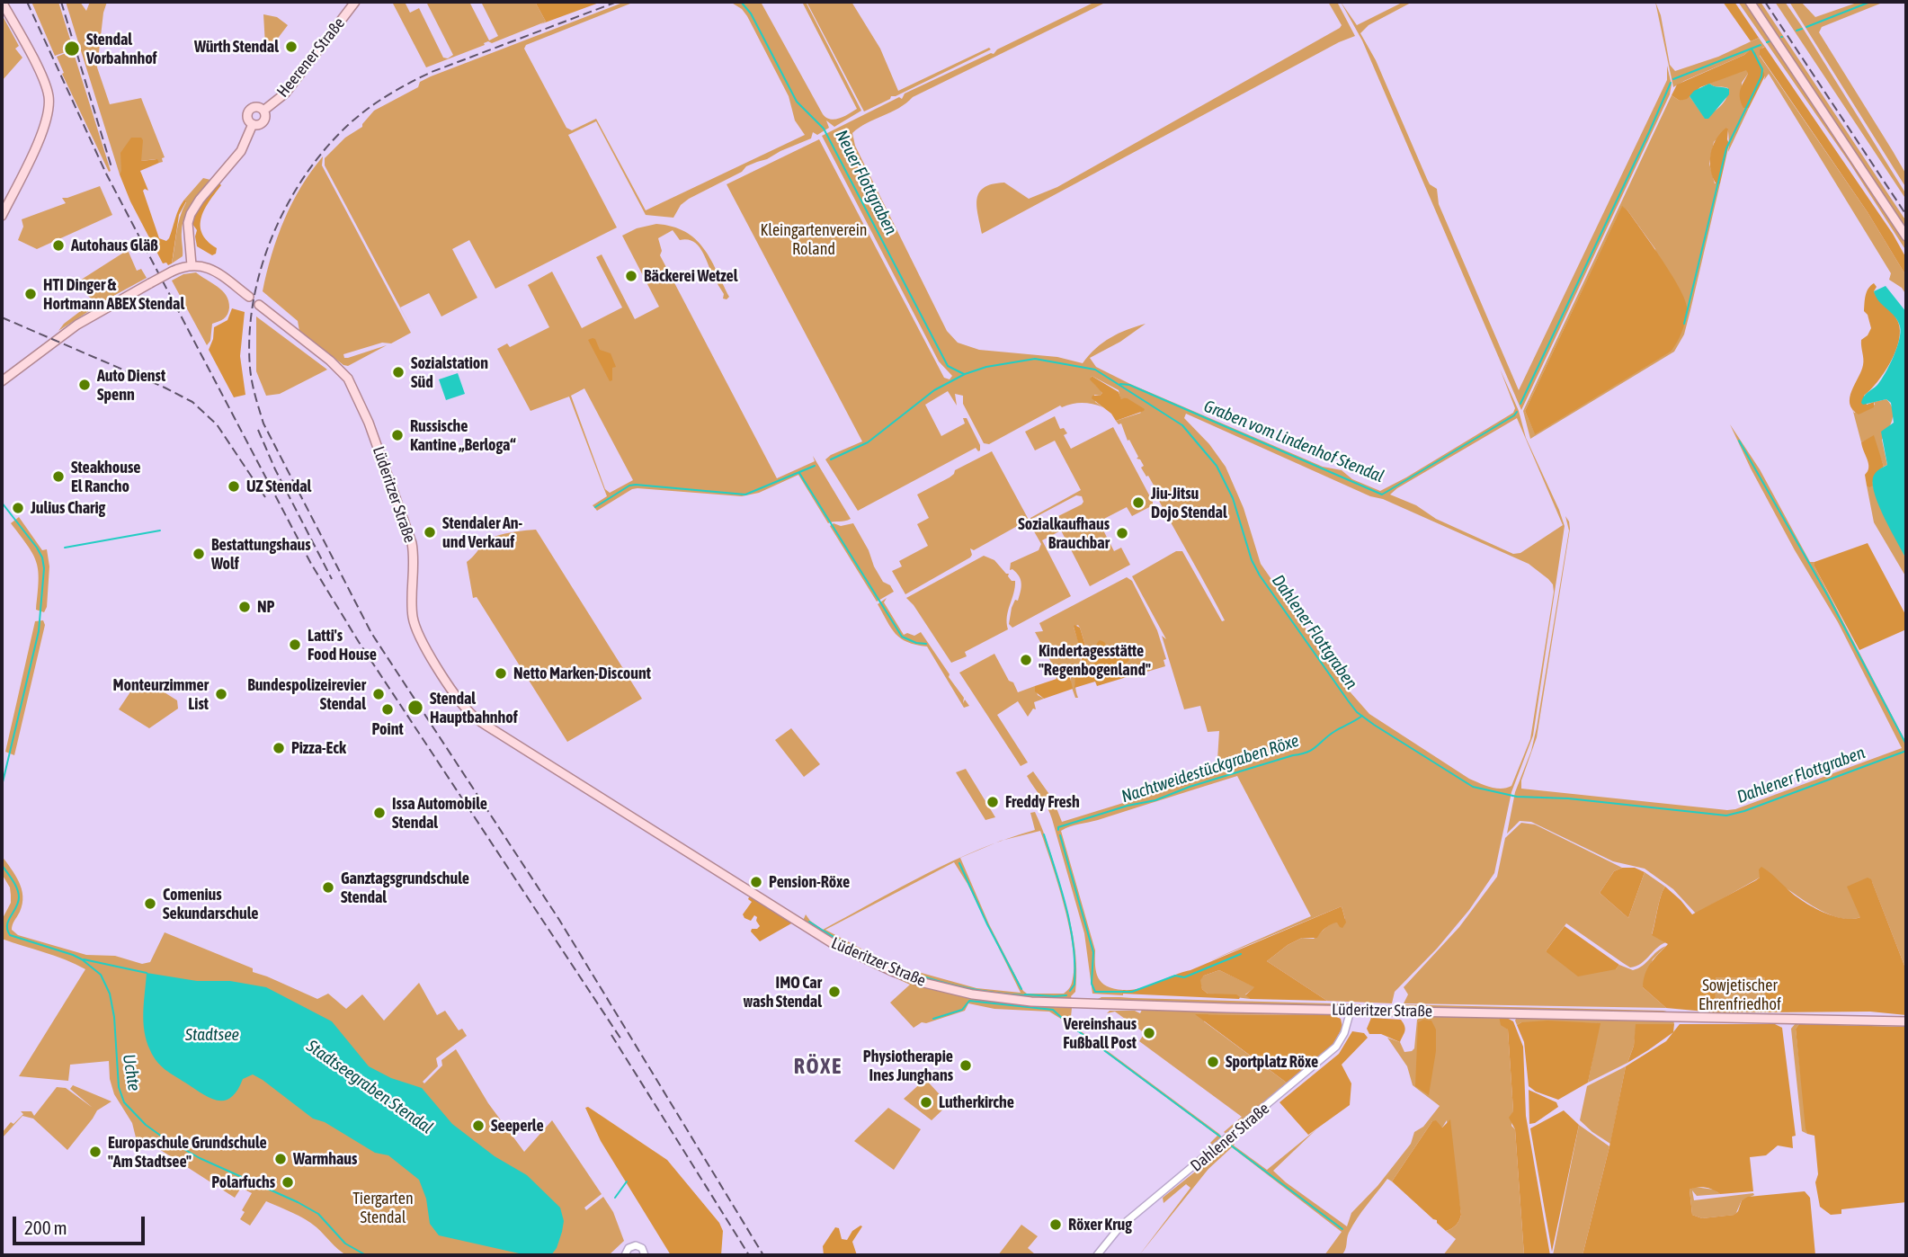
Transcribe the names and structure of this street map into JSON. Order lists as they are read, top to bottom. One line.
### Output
{"streets":{"main road":["Heerener Straße","Lüderitzer Straße"],"street":["Dahlener Straße"]},"crossings":[["Lüderitzer Straße","Dahlener Straße"]],"districts":["RÖXE"],"water":["Neuer Flottgraben","Graben vom Lindenhof Stendal","Dahlener Flottgraben","Nachtweidestückgraben Röxe","Stadtsee","Uchte","Stadtseegraben Stendal"],"parks":["Kleingartenverein Roland","Sowjetischer Ehrenfriedhof","Tiergarten Stendal"],"places":["Würth Stendal","Stendal Vorbahnhof","Autohaus Gläß","Bäckerei Wetzel","HTI Dinger & Hortmann ABEX Stendal","Sozialstation Süd","Auto Dienst Spenn","Russische Kantine „Berloga“","Steakhouse El Rancho","UZ Stendal","Jiu-Jitsu Dojo Stendal","Julius Charig","Stendaler An- und Verkauf","Sozialkaufhaus Brauchbar","Bestattungshaus Wolf","NP","Latti's Food House","Kindertagesstätte \"Regenbogenland\"","Netto Marken-Discount","Monteurzimmer List","Bundespolizeirevier Stendal","Stendal Hauptbahnhof","Point","Pizza-Eck","Freddy Fresh","Issa Automobile Stendal","Pension-Röxe","Ganztagsgrundschule Stendal","Comenius Sekundarschule","IMO Car wash Stendal","Vereinshaus Fußball Post","Sportplatz Röxe","Physiotherapie Ines Junghans","Lutherkirche","Seeperle","Europaschule Grundschule \"Am Stadtsee\"","Warmhaus","Polarfuchs","Röxer Krug"],"scale_bar":"200 m"}
